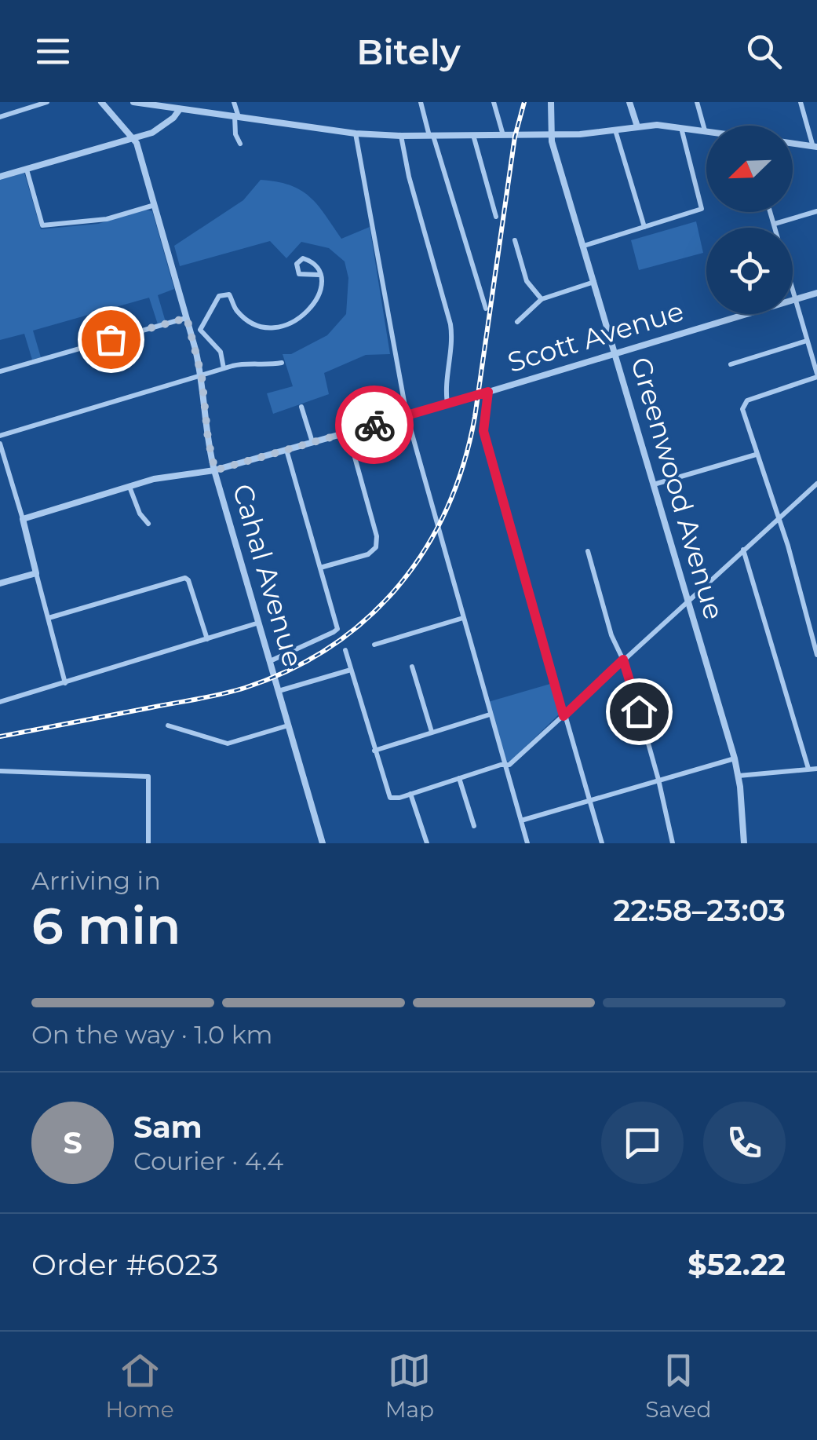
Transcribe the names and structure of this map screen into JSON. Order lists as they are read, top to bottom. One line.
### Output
{"streets":{"street":["Scott Avenue","Greenwood Avenue","Cahal Avenue"]},"crossings":[["Scott Avenue","Greenwood Avenue"],["Scott Avenue","Cahal Avenue"]],"north":"bottom left","page":{"header":"Bitely","heading":["6 min","Arriving in","22:58–23:03"],"panel":["Sam","Courier · 4.4","Order #6023","$52.22"],"bar":"On the way · 1.0 km","round":"S","tabs":["Home","Map","Saved"]}}
